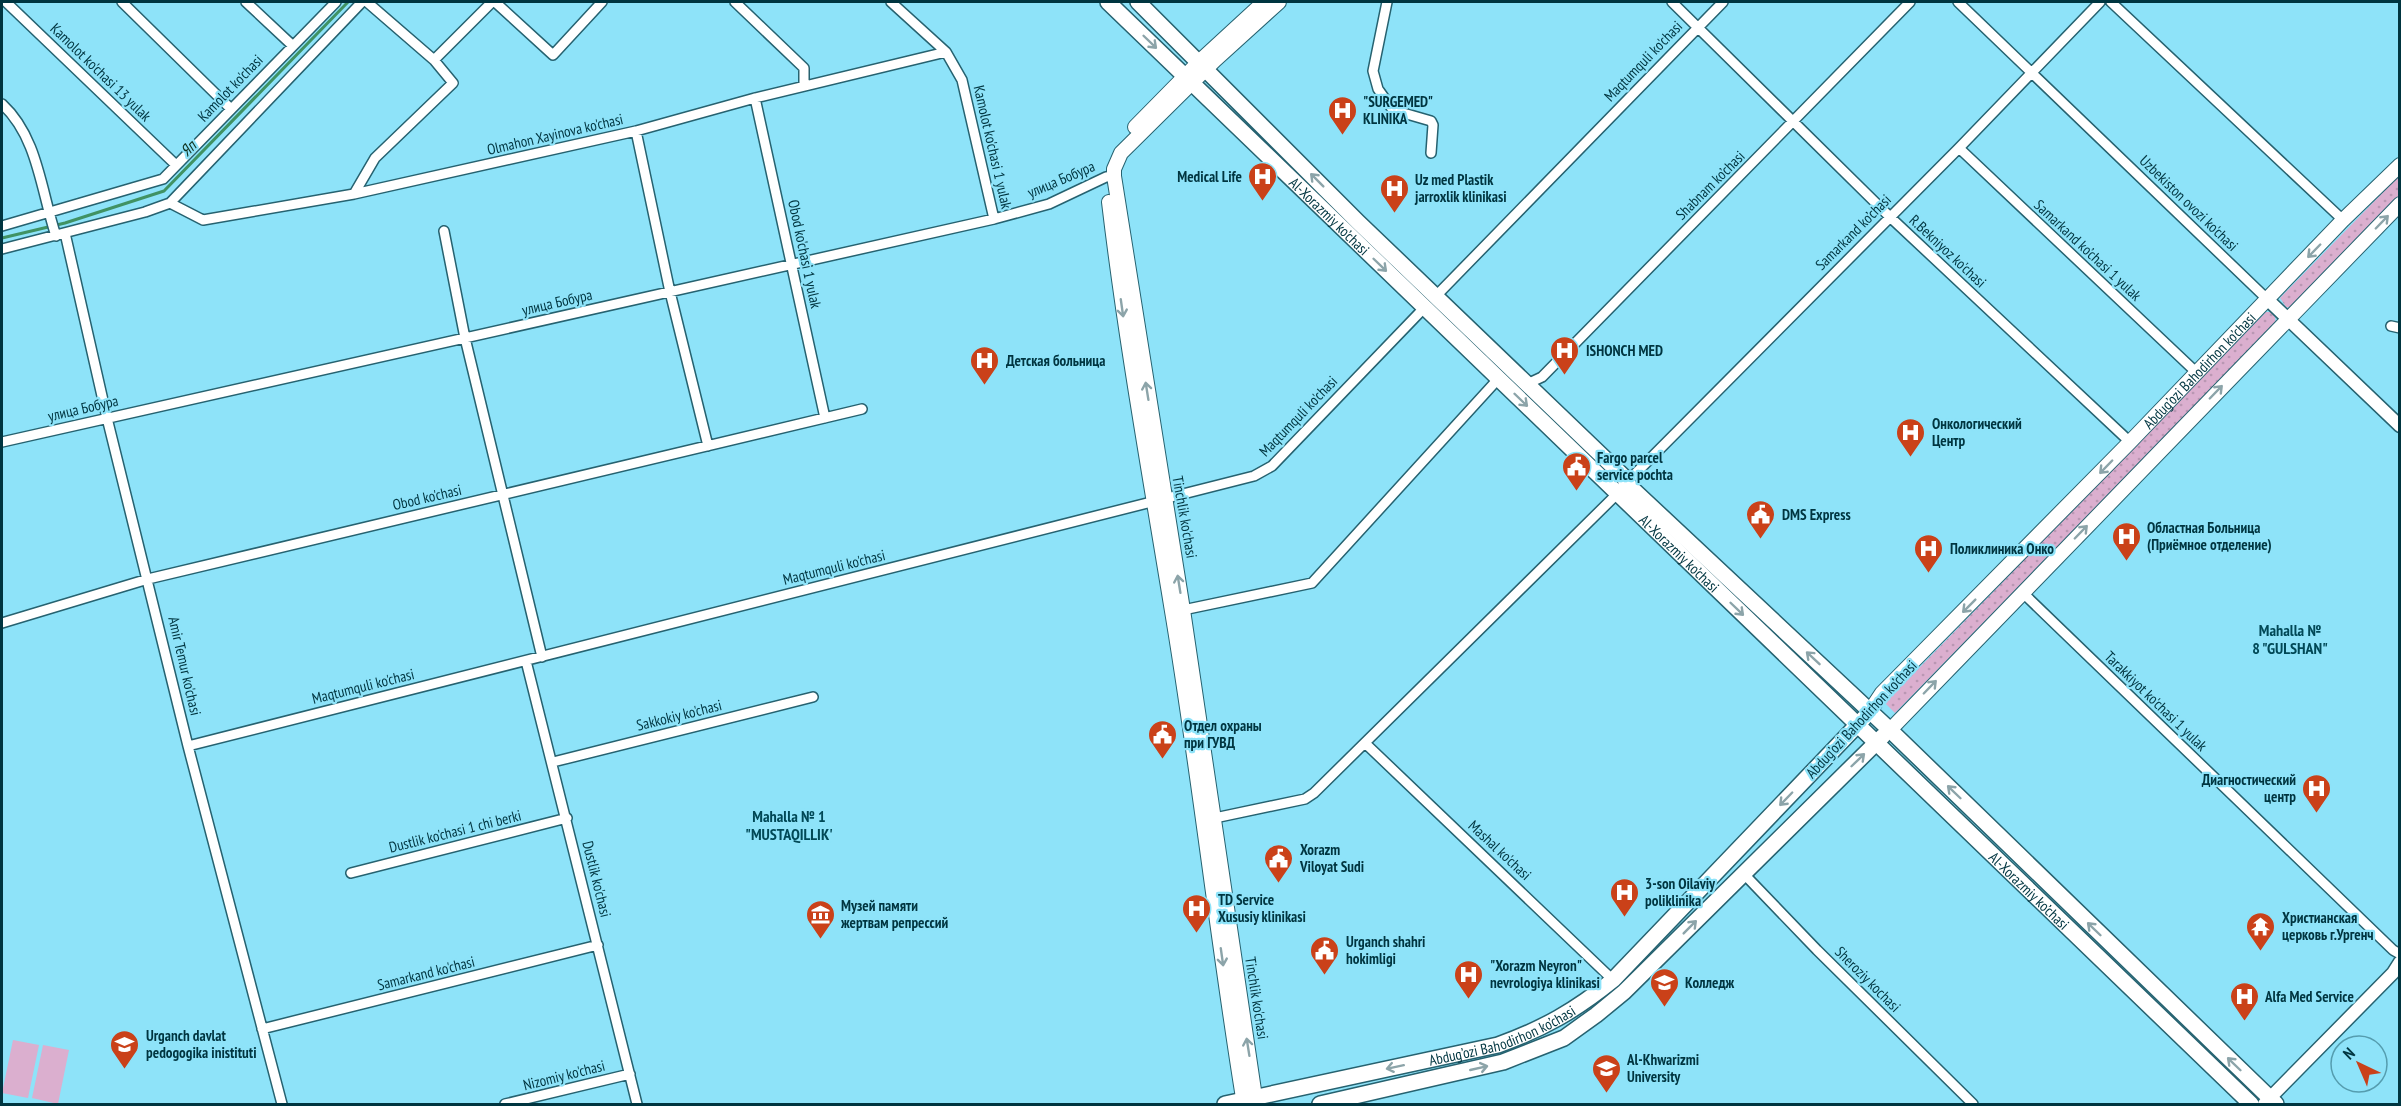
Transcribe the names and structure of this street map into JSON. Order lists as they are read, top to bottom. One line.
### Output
{"streets":{"main road":["Al-Xorazmiy ko’chasi","Abdug’ozi Bahodirhon ko’chasi","Tinchlik ko'chasi"],"street":["Maqtumquli ko'chasi","Kamolot ko'chasi 13 yulak","Kamolot ko'chasi","Olmahon Xayinova ko'chasi","Kamolot ko'chasi 1 yulak","улица Бобура","Shabnam ko’chasi","Uzbekiston ovozi ko'chasi","Samarkand ko’chasi","Samarkand ko’chasi 1 yulak","R.Bekniyoz ko'chasi","Obod ko'chasi 1 yulak","Obod ko'chasi","Amir Temur ko'chasi","Tarakkiyot ko'chasi 1 yulak","Sakkokiy ko'chasi","Dustlik ko'chasi 1 chi berki","Mashal ko'chasi","Dustlik ko'chasi","Samarkand ko'chasi","Sheroziy kochasi","Nizomiy ko'chasi"]},"crossings":[["Maqtumquli ko'chasi","Al-Xorazmiy ko’chasi"],["Maqtumquli ko'chasi","R.Bekniyoz ko'chasi"],["Maqtumquli ko'chasi","Tinchlik ko'chasi"],["Maqtumquli ko'chasi","Amir Temur ko'chasi"],["Maqtumquli ko'chasi","Dustlik ko'chasi"],["Kamolot ko'chasi 13 yulak","Kamolot ko'chasi"],["Kamolot ko'chasi","Amir Temur ko'chasi"],["Olmahon Xayinova ko'chasi","Kamolot ko'chasi 1 yulak"],["Olmahon Xayinova ko'chasi","Obod ko'chasi 1 yulak"],["Kamolot ko'chasi 1 yulak","улица Бобура"],["улица Бобура","Obod ko'chasi 1 yulak"],["улица Бобура","Tinchlik ko'chasi"],["улица Бобура","Amir Temur ko'chasi"],["Shabnam ko’chasi","Al-Xorazmiy ko’chasi"],["Shabnam ko’chasi","R.Bekniyoz ko'chasi"],["Uzbekiston ovozi ko'chasi","Samarkand ko’chasi"],["Uzbekiston ovozi ko'chasi","Abdug’ozi Bahodirhon ko’chasi"],["Al-Xorazmiy ko’chasi","Samarkand ko’chasi"],["Al-Xorazmiy ko’chasi","Abdug’ozi Bahodirhon ko’chasi"],["Al-Xorazmiy ko’chasi","Tinchlik ko'chasi"],["Samarkand ko’chasi","Samarkand ko’chasi 1 yulak"],["Samarkand ko’chasi","R.Bekniyoz ko'chasi"],["Samarkand ko’chasi","Tinchlik ko'chasi"],["Samarkand ko’chasi","Mashal ko'chasi"],["Samarkand ko’chasi 1 yulak","Abdug’ozi Bahodirhon ko’chasi"],["R.Bekniyoz ko'chasi","Abdug’ozi Bahodirhon ko’chasi"],["Obod ko'chasi 1 yulak","Obod ko'chasi"],["Abdug’ozi Bahodirhon ko’chasi","Tinchlik ko'chasi"],["Abdug’ozi Bahodirhon ko’chasi","Tarakkiyot ko'chasi 1 yulak"],["Abdug’ozi Bahodirhon ko’chasi","Mashal ko'chasi"],["Abdug’ozi Bahodirhon ko’chasi","Sheroziy kochasi"],["Obod ko'chasi","Amir Temur ko'chasi"],["Amir Temur ko'chasi","Samarkand ko'chasi"],["Sakkokiy ko'chasi","Dustlik ko'chasi"],["Dustlik ko'chasi 1 chi berki","Dustlik ko'chasi"],["Dustlik ko'chasi","Samarkand ko'chasi"],["Dustlik ko'chasi","Nizomiy ko'chasi"]],"districts":["Mahalla № 8 \"GULSHAN\"","Mahalla № 1 \"MUSTAQILLIK'"],"water":["Яп"],"places":{"hospital":["\"SURGEMED\" KLINIKA","Medical Life","Uz med Plastik jarroxlik klinikasi","ISHONCH MED","Детская больница","Онкологический Центр","Областная Больница (Приёмное отделение)","Поликлиника Онко","Диагностический центр","3-son Oilaviy poliklinika","TD Service Xususiy klinikasi","\"Xorazm Neyron\" nevrologiya klinikasi","Alfa Med Service"],"public building":["Fargo parcel service pochta","DMS Express","Отдел охраны при ГУВД","Xorazm Viloyat Sudi","Urganch shahri hokimligi"],"museum":["Музей памяти жертвам репрессий"],"temple":["Христианская церковь г.Ургенч"],"school or university":["Колледж","Urganch davlat pedogogika inistituti","Al-Khwarizmi University"]},"north":"top left"}
